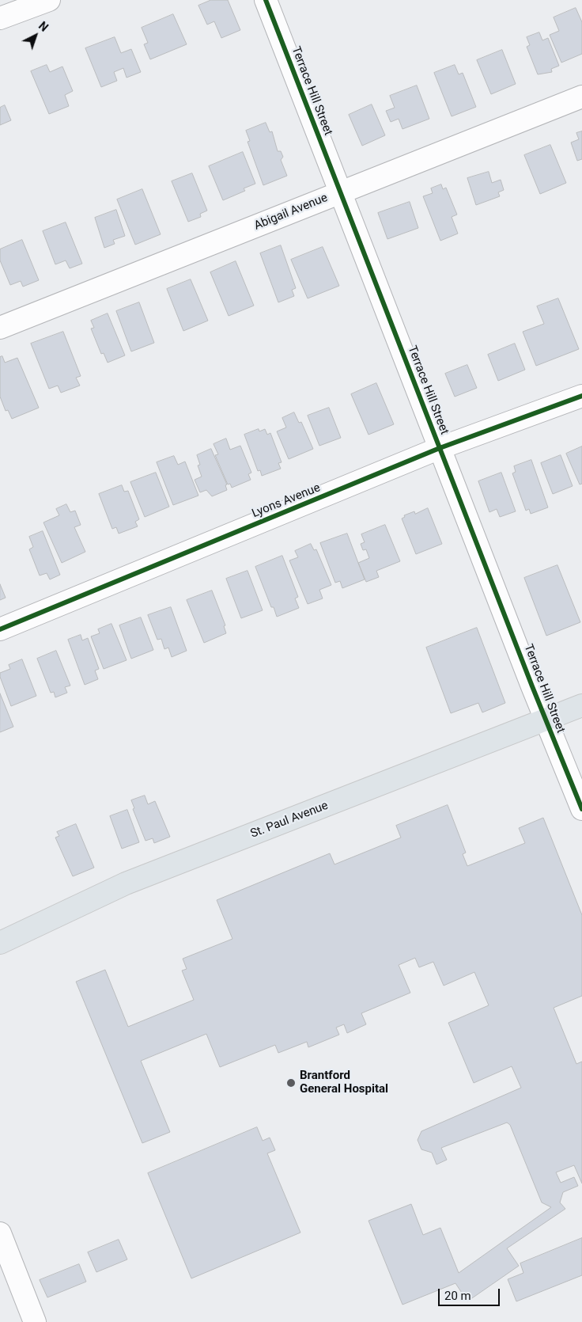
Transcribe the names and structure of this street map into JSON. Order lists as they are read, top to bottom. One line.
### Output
{"streets":{"main road":["St. Paul Avenue"],"street":["Terrace Hill Street","Abigail Avenue","Lyons Avenue"]},"crossings":[["Terrace Hill Street","Abigail Avenue"],["Terrace Hill Street","Lyons Avenue"],["Terrace Hill Street","St. Paul Avenue"]],"places":["Brantford General Hospital"],"scale_bar":"20 m","north":"top right"}
